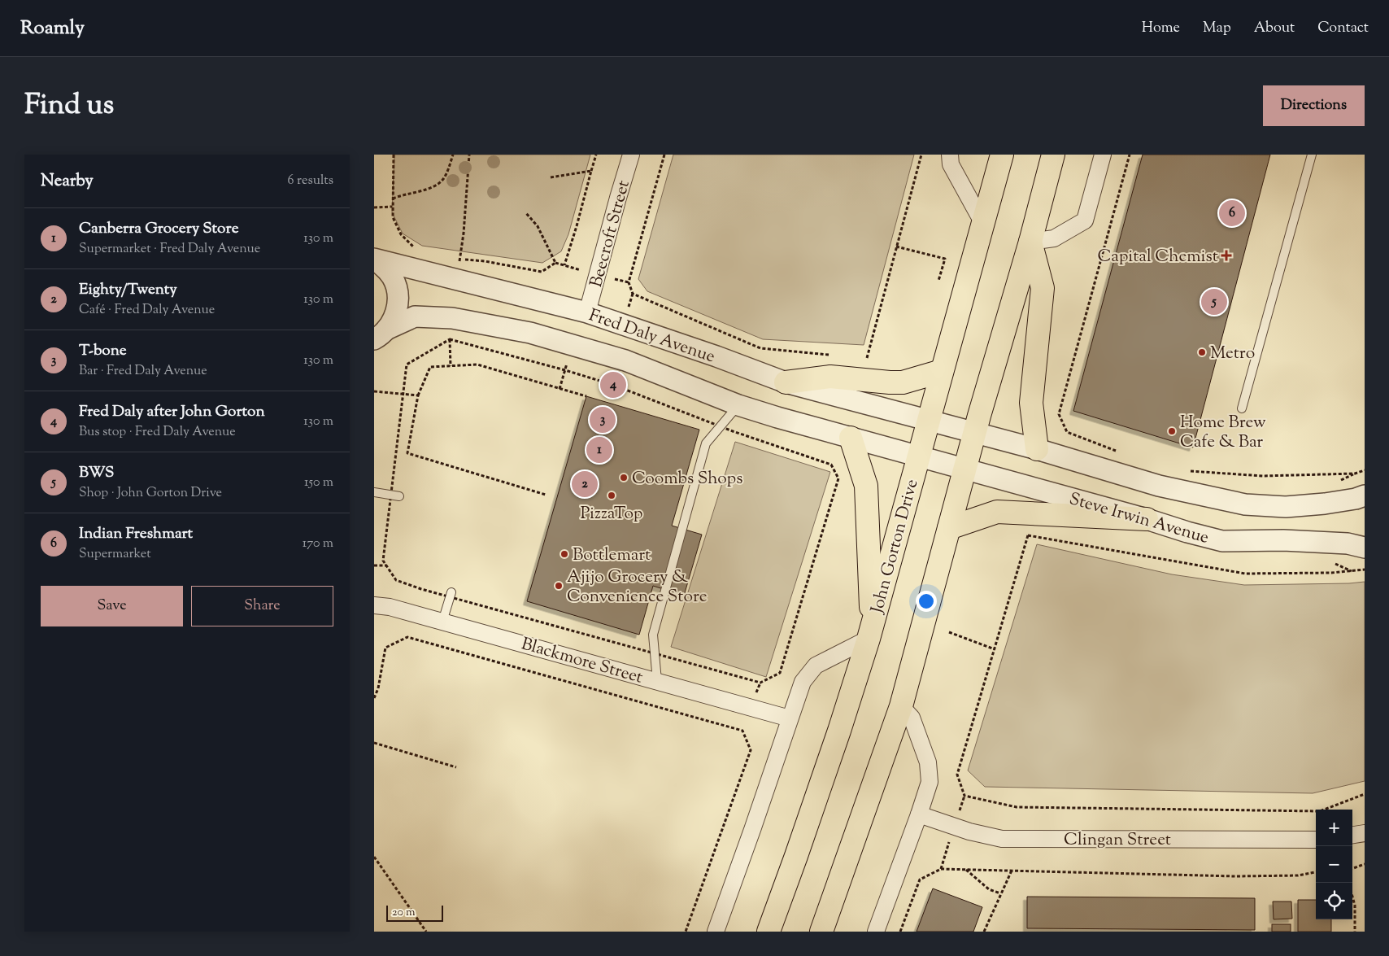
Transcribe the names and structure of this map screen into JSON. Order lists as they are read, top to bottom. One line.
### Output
{"streets":{"main road":["John Gorton Drive"],"street":["Beecroft Street","Fred Daly Avenue","Steve Irwin Avenue","Blackmore Street","Clingan Street"]},"crossings":[["Beecroft Street","Fred Daly Avenue"],["Fred Daly Avenue","Steve Irwin Avenue"],["Fred Daly Avenue","John Gorton Drive"],["Steve Irwin Avenue","John Gorton Drive"]],"places":{"health":["Capital Chemist"],"other":["Metro","Home Brew Cafe & Bar","Coombs Shops","PizzaTop","Bottlemart","Ajijo Grocery & Convenience Store"]},"scale_bar":"20 m","page":{"header":"Roamly","nav":["Home","Map","About","Contact"],"title":"Find us","buttons":["Directions",["Save","Share"]],"heading":["Nearby","6 results"],"pins":["6","5","4","3","1","2"],"list":[{"mark":"1","name":"Canberra Grocery Store","note":"Supermarket · Fred Daly Avenue","value":"130 m"},{"mark":"2","name":"Eighty/Twenty","note":"Café · Fred Daly Avenue","value":"130 m"},{"mark":"3","name":"T-bone","note":"Bar · Fred Daly Avenue","value":"130 m"},{"mark":"4","name":"Fred Daly after John Gorton","note":"Bus stop · Fred Daly Avenue","value":"130 m"},{"mark":"5","name":"BWS","note":"Shop · John Gorton Drive","value":"150 m"},{"mark":"6","name":"Indian Freshmart","note":"Supermarket","value":"170 m"}],"map_buttons":["+","−"],"scale":"20 m"}}
